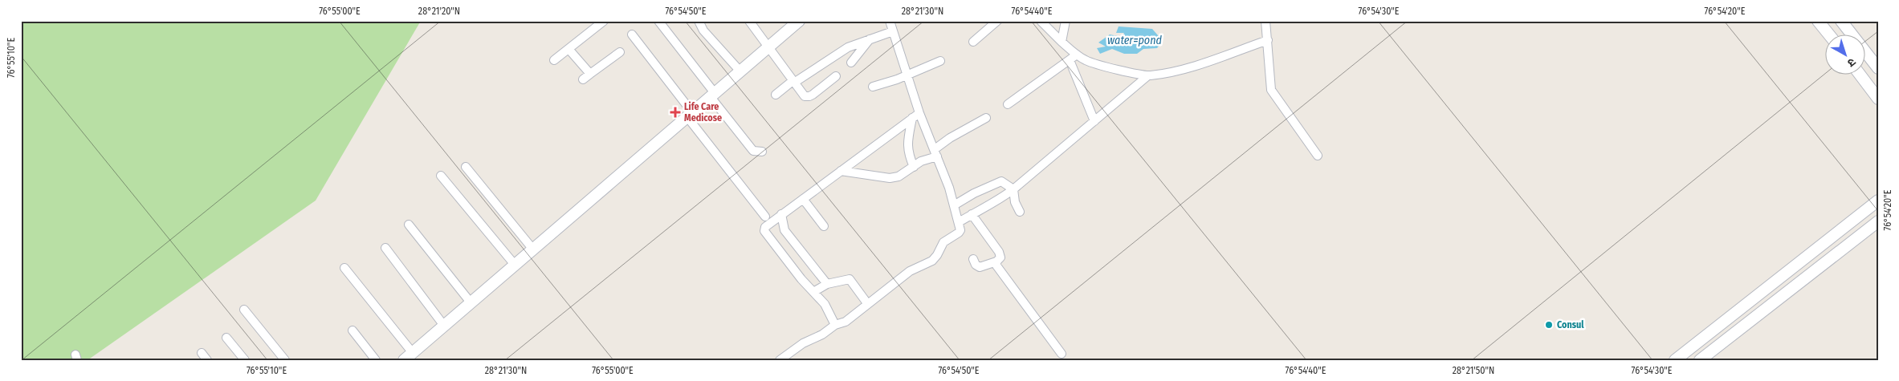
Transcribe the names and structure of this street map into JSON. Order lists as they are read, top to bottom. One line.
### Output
{"water":["water=pond"],"places":{"health":["Life Care Medicose"],"other":["Consul"]},"north":"bottom right","coordinates":["76°55'00\"E","28°21'20\"N","76°54'50\"E","28°21'30\"N","76°54'40\"E","76°54'30\"E","76°54'20\"E","76°55'10\"E","28°21'50\"N"]}
